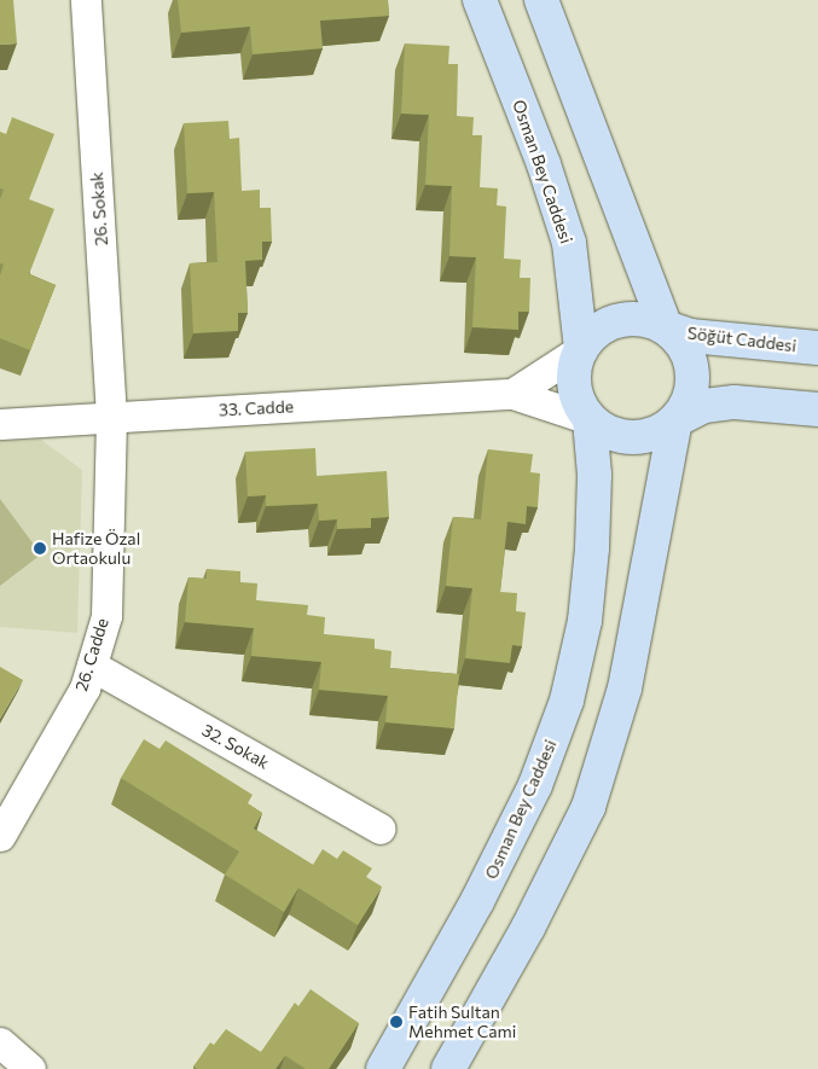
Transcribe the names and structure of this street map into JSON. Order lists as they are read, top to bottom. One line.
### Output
{"streets":{"main road":["Osman Bey Caddesi","Söğüt Caddesi"],"street":["26. Sokak","33. Cadde","26. Cadde","32. Sokak"]},"crossings":[["Osman Bey Caddesi","Söğüt Caddesi"],["Osman Bey Caddesi","33. Cadde"],["26. Sokak","33. Cadde"],["26. Sokak","26. Cadde"],["Söğüt Caddesi","33. Cadde"],["33. Cadde","26. Cadde"],["26. Cadde","32. Sokak"]],"places":["Hafize Özal Ortaokulu","Fatih Sultan Mehmet Cami"]}
